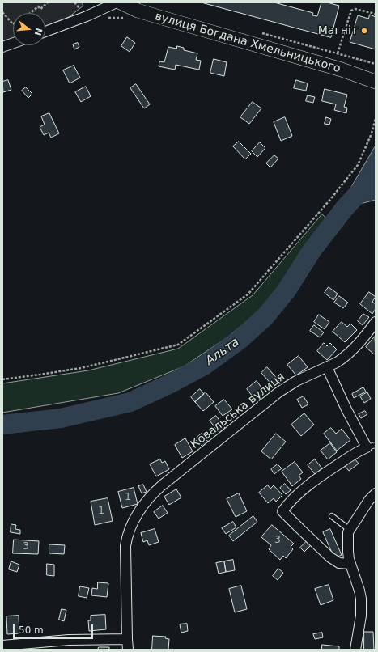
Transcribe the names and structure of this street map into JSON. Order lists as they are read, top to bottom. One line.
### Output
{"streets":{"main road":["вулиця Богдана Хмельницького"],"street":["Ковальська вулиця"]},"water":["Альта"],"places":["Магніт"],"house_numbers":["1","1","3","3"],"scale_bar":"50 m","north":"right"}
